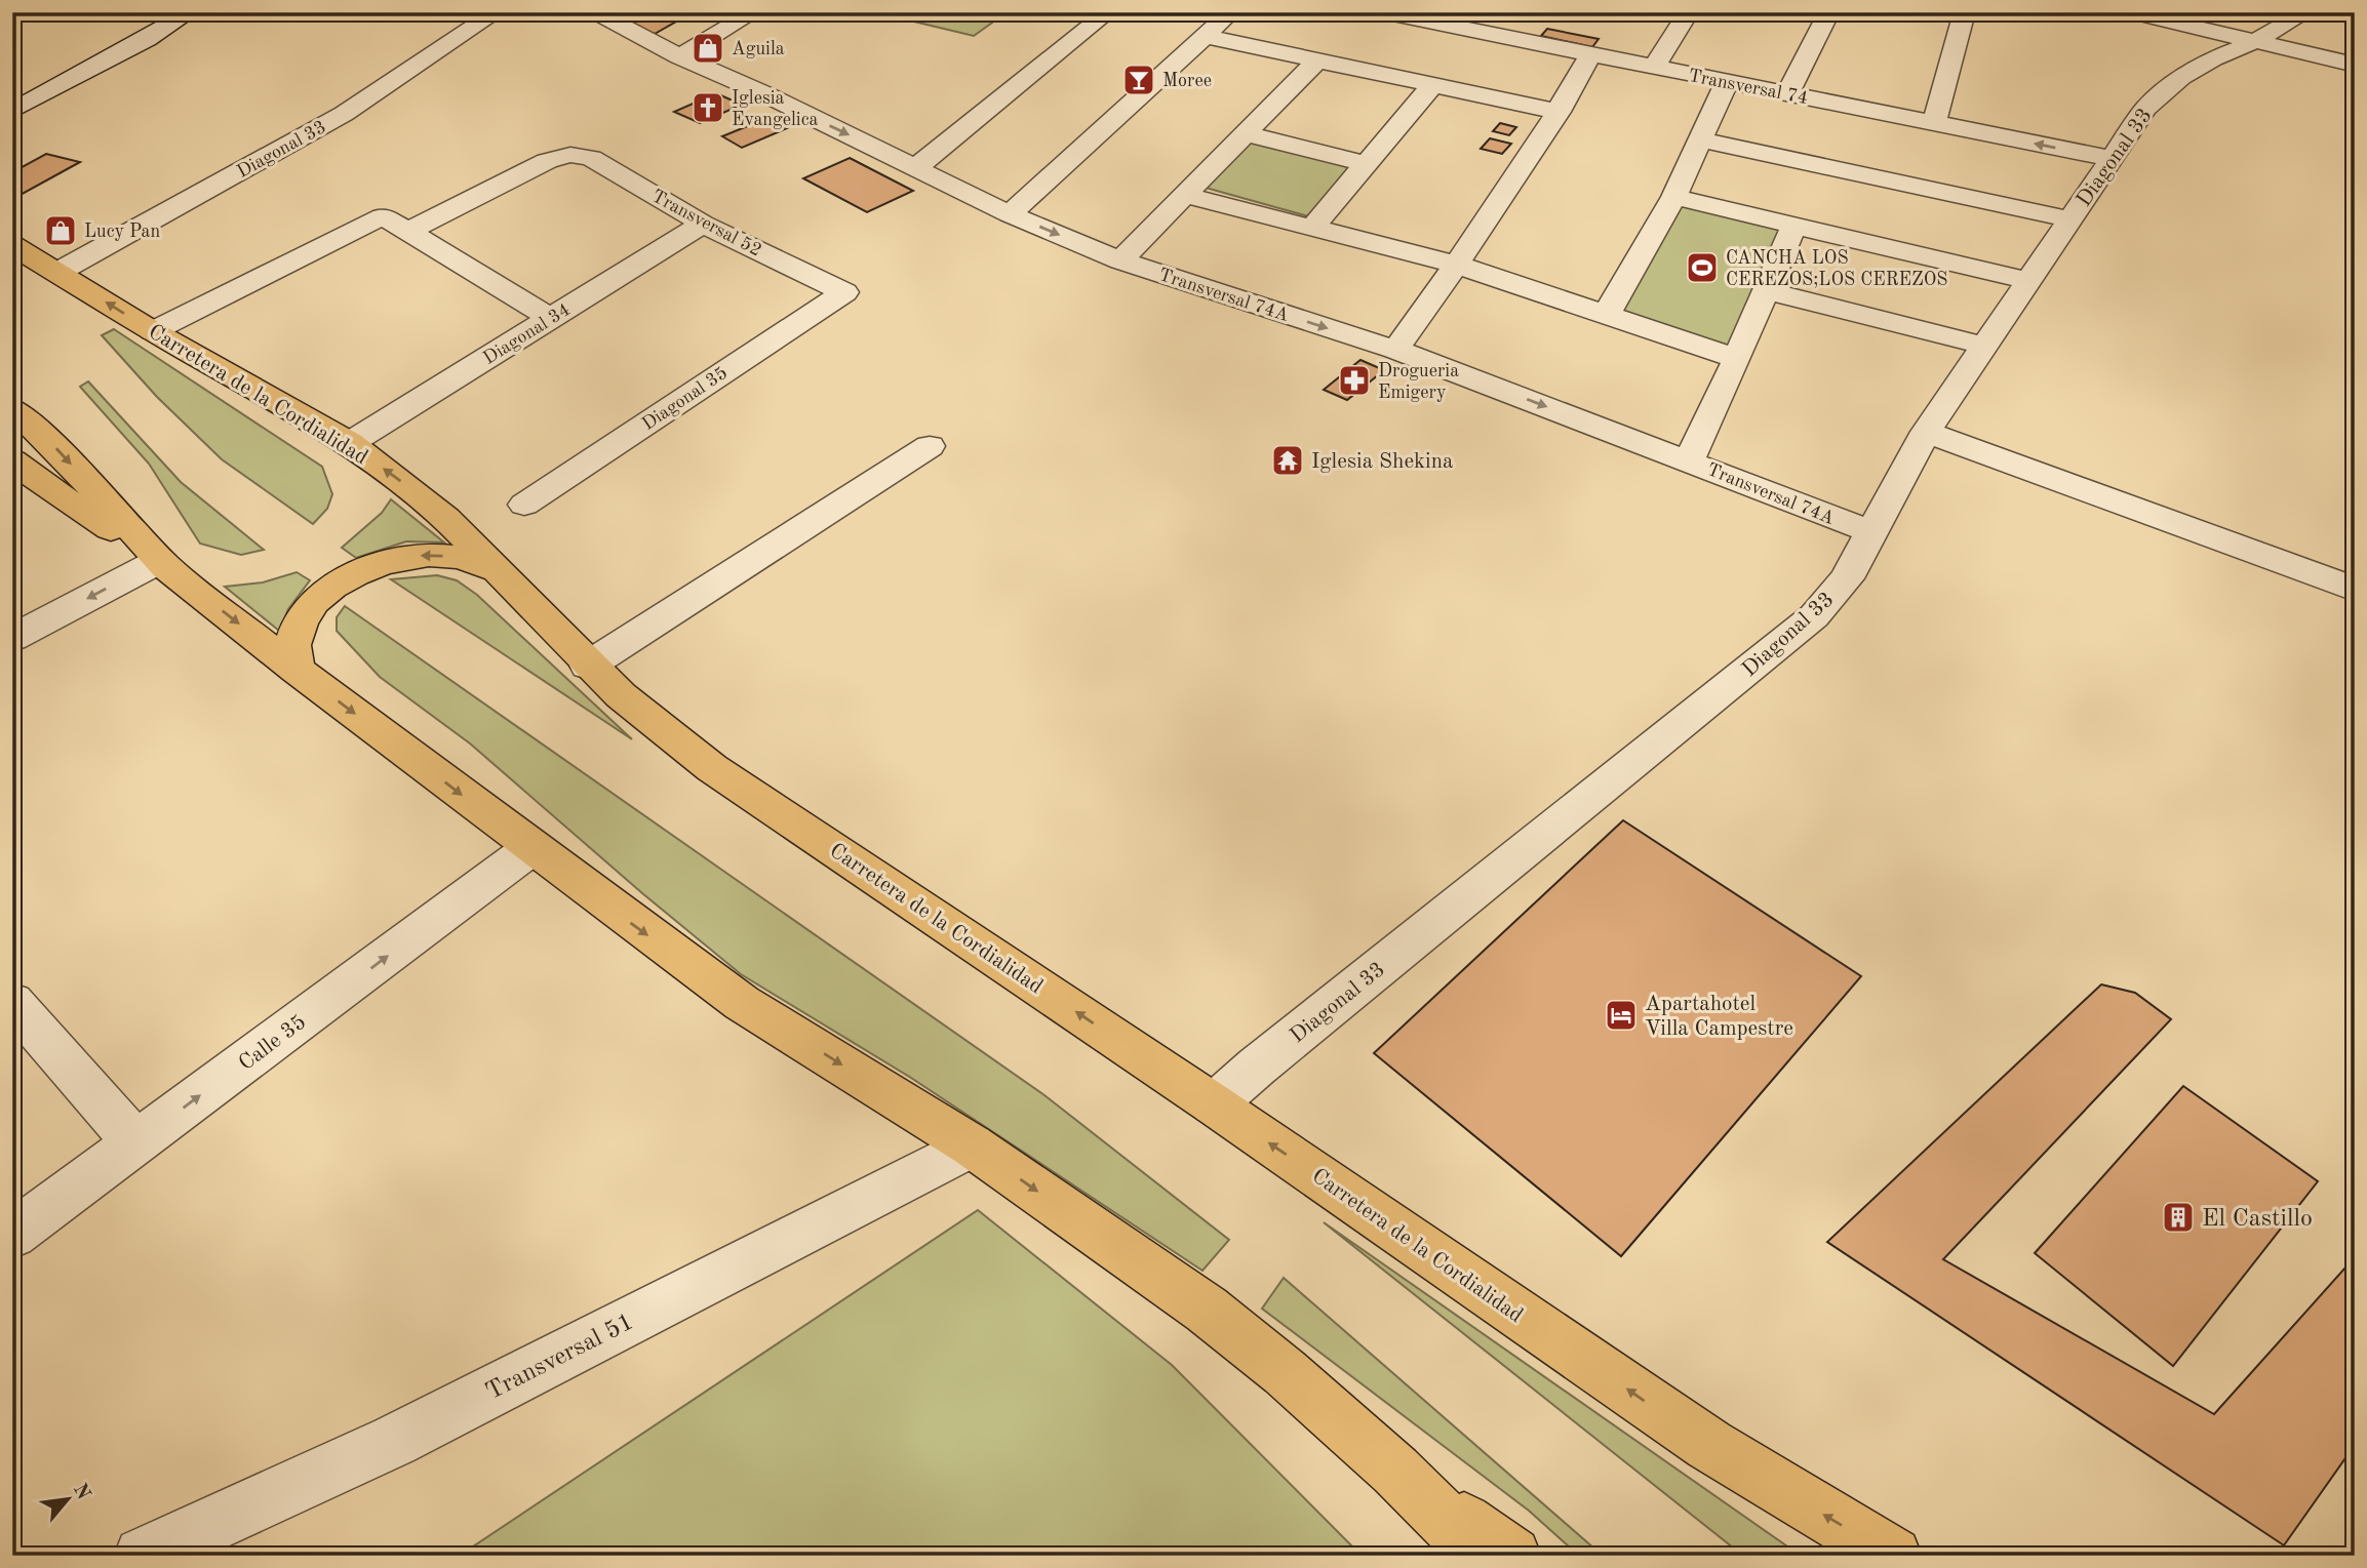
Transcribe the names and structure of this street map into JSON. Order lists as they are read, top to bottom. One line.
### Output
{"streets":{"highway":["Carretera de la Cordialidad"],"street":["Transversal 74","Diagonal 33","Transversal 52","Transversal 74A","Diagonal 34","Diagonal 35","Calle 35","Transversal 51"]},"crossings":[["Transversal 74","Diagonal 33"],["Diagonal 33","Transversal 74A"],["Diagonal 33","Carretera de la Cordialidad"],["Transversal 52","Diagonal 34"],["Transversal 52","Diagonal 35"],["Diagonal 34","Carretera de la Cordialidad"]],"one_way":["Calle 35"],"places":{"shop":["Aguila","Lucy Pan"],"bar":["Moree"],"church":["Iglesia Evangelica"],"sports":["CANCHA LOS CEREZOS;LOS CEREZOS"],"pharmacy":["Drogueria Emigery"],"temple":["Iglesia Shekina"],"hotel":["Apartahotel Villa Campestre"],"building":["El Castillo"]},"north":"top right"}
